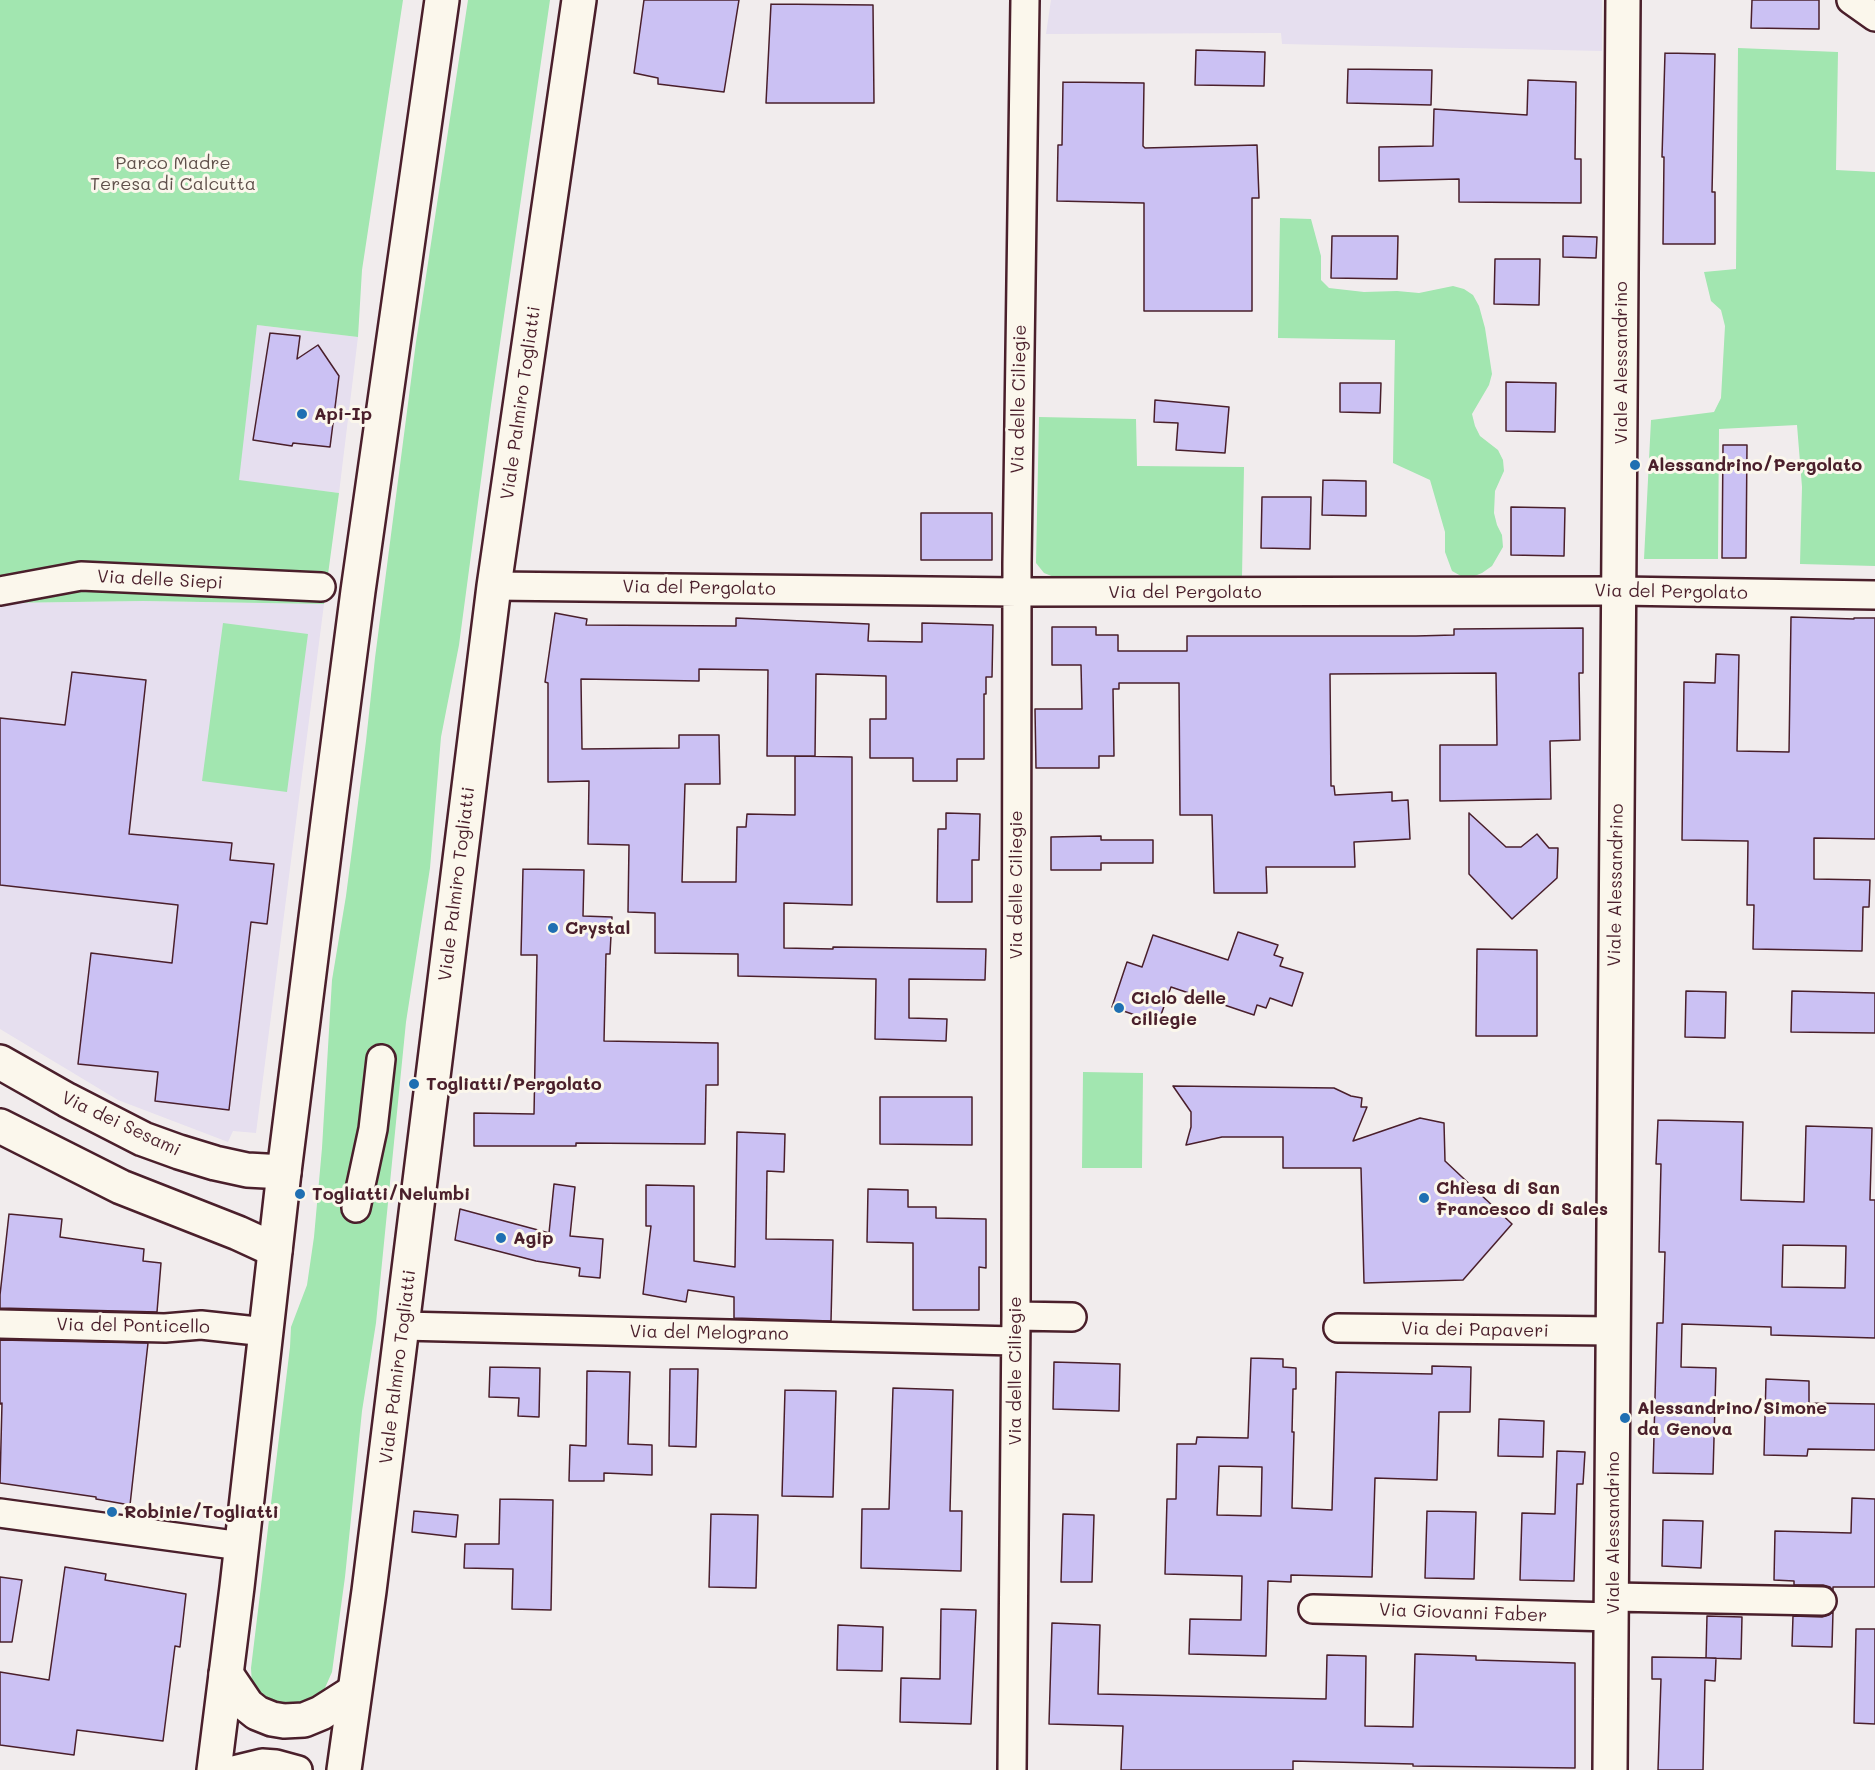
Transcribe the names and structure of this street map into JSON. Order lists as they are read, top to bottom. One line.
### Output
{"streets":{"main road":["Viale Alessandrino","Viale Palmiro Togliatti","Via dei Sesami"],"street":["Via delle Ciliegie","Via delle Siepi","Via del Pergolato","Via del Ponticello","Via dei Papaveri","Via del Melograno","Via Giovanni Faber"]},"crossings":[["Viale Alessandrino","Via del Pergolato"],["Viale Alessandrino","Via dei Papaveri"],["Viale Alessandrino","Via Giovanni Faber"],["Via delle Ciliegie","Via del Pergolato"],["Via delle Ciliegie","Via del Melograno"],["Viale Palmiro Togliatti","Via del Pergolato"],["Viale Palmiro Togliatti","Via del Melograno"]],"parks":["Parco Madre Teresa di Calcutta"],"places":["Api-Ip","Alessandrino/Pergolato","Crystal","Ciclo delle ciliegie","Togliatti/Pergolato","Togliatti/Nelumbi","Chiesa di San Francesco di Sales","Agip","Alessandrino/Simone da Genova","Robinie/Togliatti"]}
